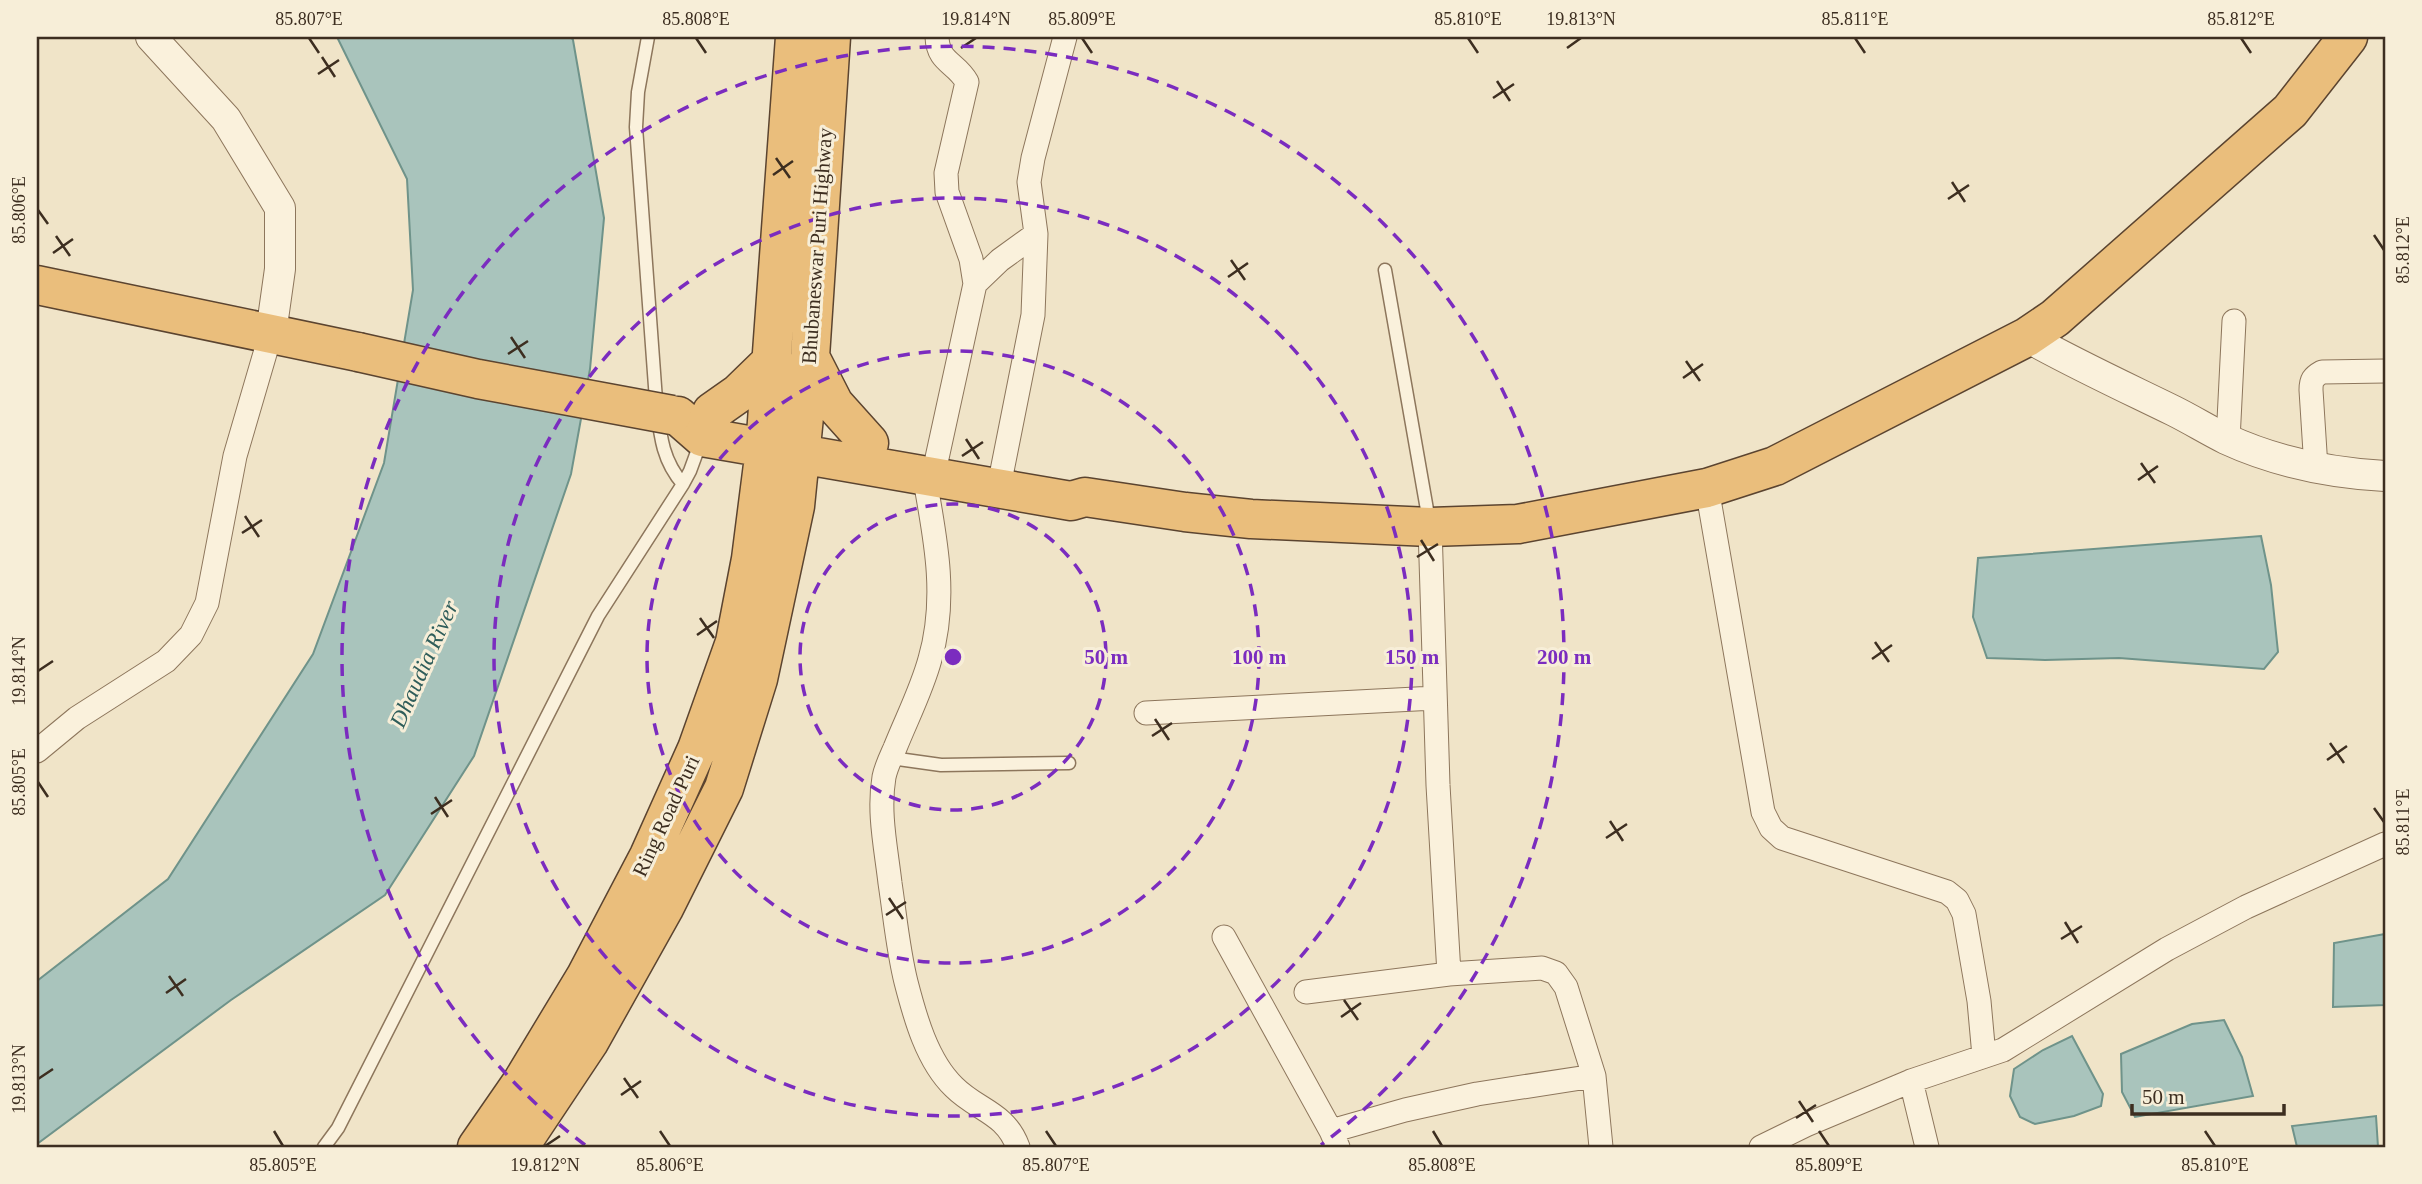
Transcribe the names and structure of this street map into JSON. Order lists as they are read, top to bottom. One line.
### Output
{"streets":{"highway":["Bhubaneswar Puri Highway","Ring Road Puri"]},"crossings":[["Bhubaneswar Puri Highway","Ring Road Puri"]],"water":["Dhaudia River"],"scale_bar":"50 m","coordinates":["85.807°E","85.808°E","19.814°N","85.809°E","85.810°E","19.813°N","85.811°E","85.812°E","85.806°E","85.805°E","19.812°N"],"rings":["50 m","100 m","150 m","200 m"]}
